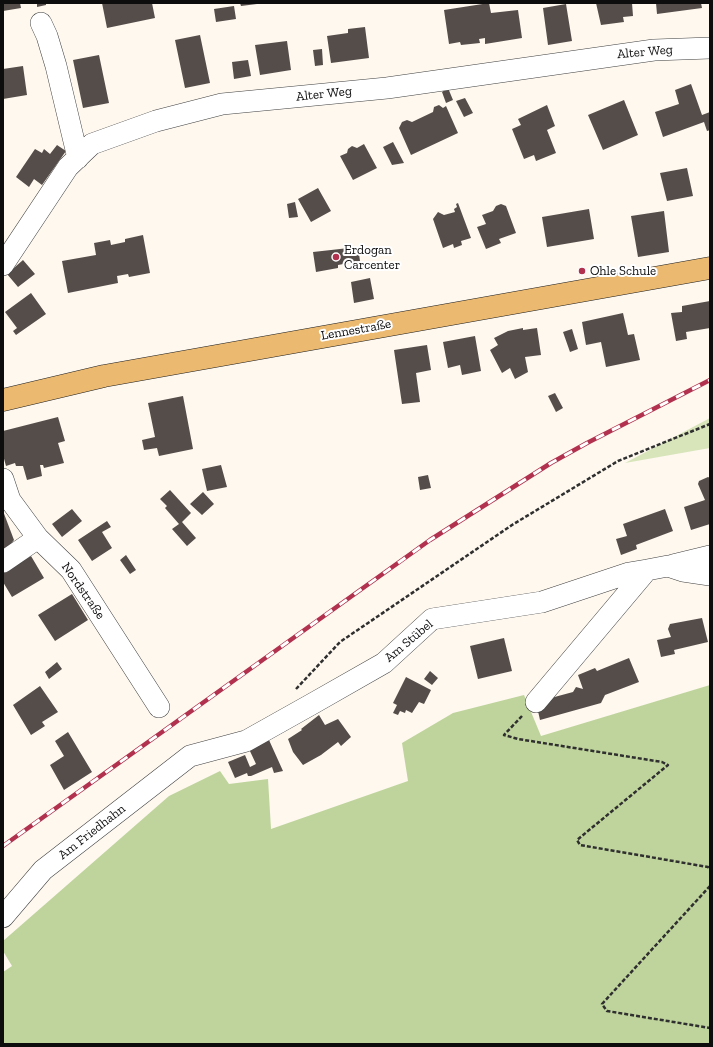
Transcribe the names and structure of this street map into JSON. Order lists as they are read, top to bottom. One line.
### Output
{"streets":{"main road":["Lennestraße"],"street":["Alter Weg","Nordstraße","Am Stübel","Am Friedhahn"]},"crossings":[["Am Stübel","Am Friedhahn"]],"places":["Erdogan Carcenter","Ohle Schule"]}
